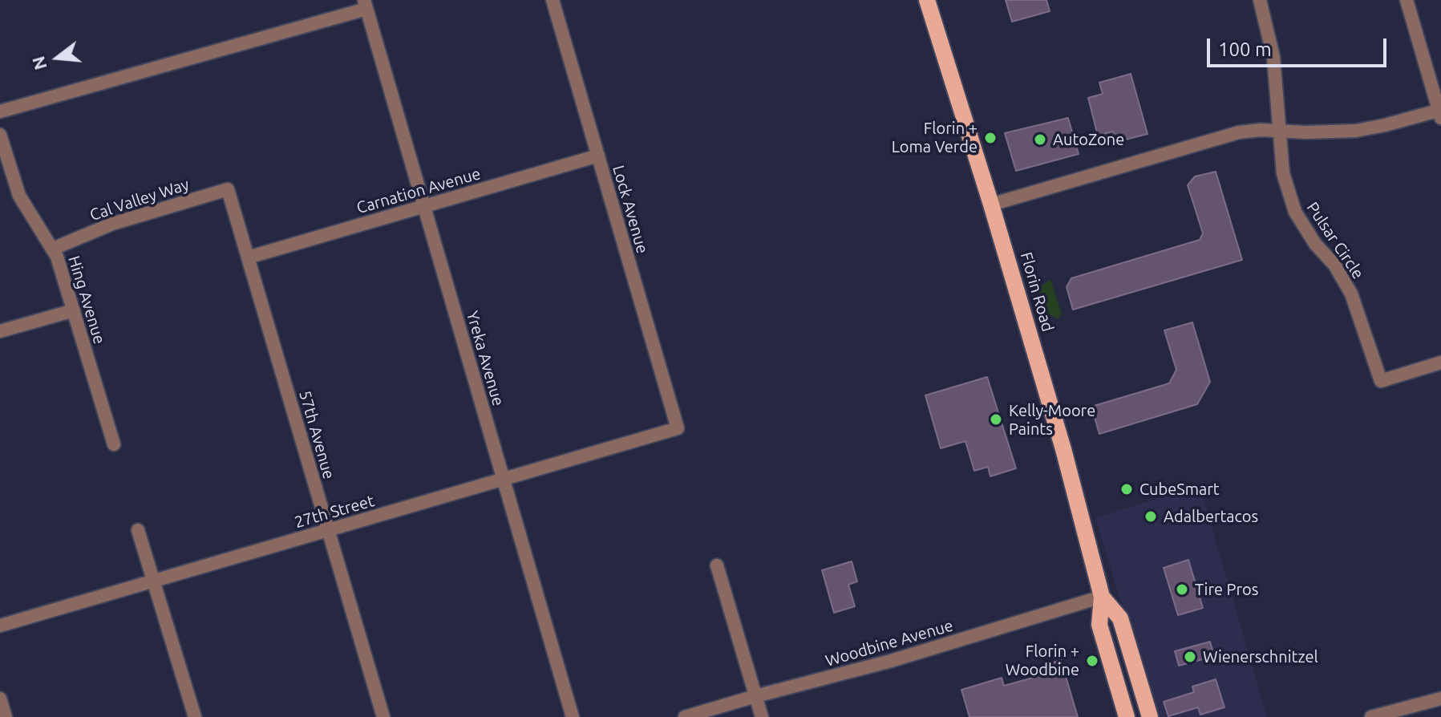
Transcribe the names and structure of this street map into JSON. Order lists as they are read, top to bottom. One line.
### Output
{"streets":{"main road":["Florin Road"],"street":["Carnation Avenue","Cal Valley Way","Lock Avenue","Pulsar Circle","Hing Avenue","Yreka Avenue","57th Avenue","27th Street","Woodbine Avenue"]},"crossings":[["Carnation Avenue","Lock Avenue"],["Carnation Avenue","Yreka Avenue"],["Carnation Avenue","57th Avenue"],["Cal Valley Way","Hing Avenue"],["Cal Valley Way","57th Avenue"],["Lock Avenue","27th Street"],["Florin Road","Woodbine Avenue"],["Yreka Avenue","27th Street"],["57th Avenue","27th Street"]],"places":["Florin + Loma Verde","AutoZone","Kelly-Moore Paints","CubeSmart","Adalbertacos","Tire Pros","Wienerschnitzel","Florin + Woodbine"],"scale_bar":"100 m","north":"left"}
